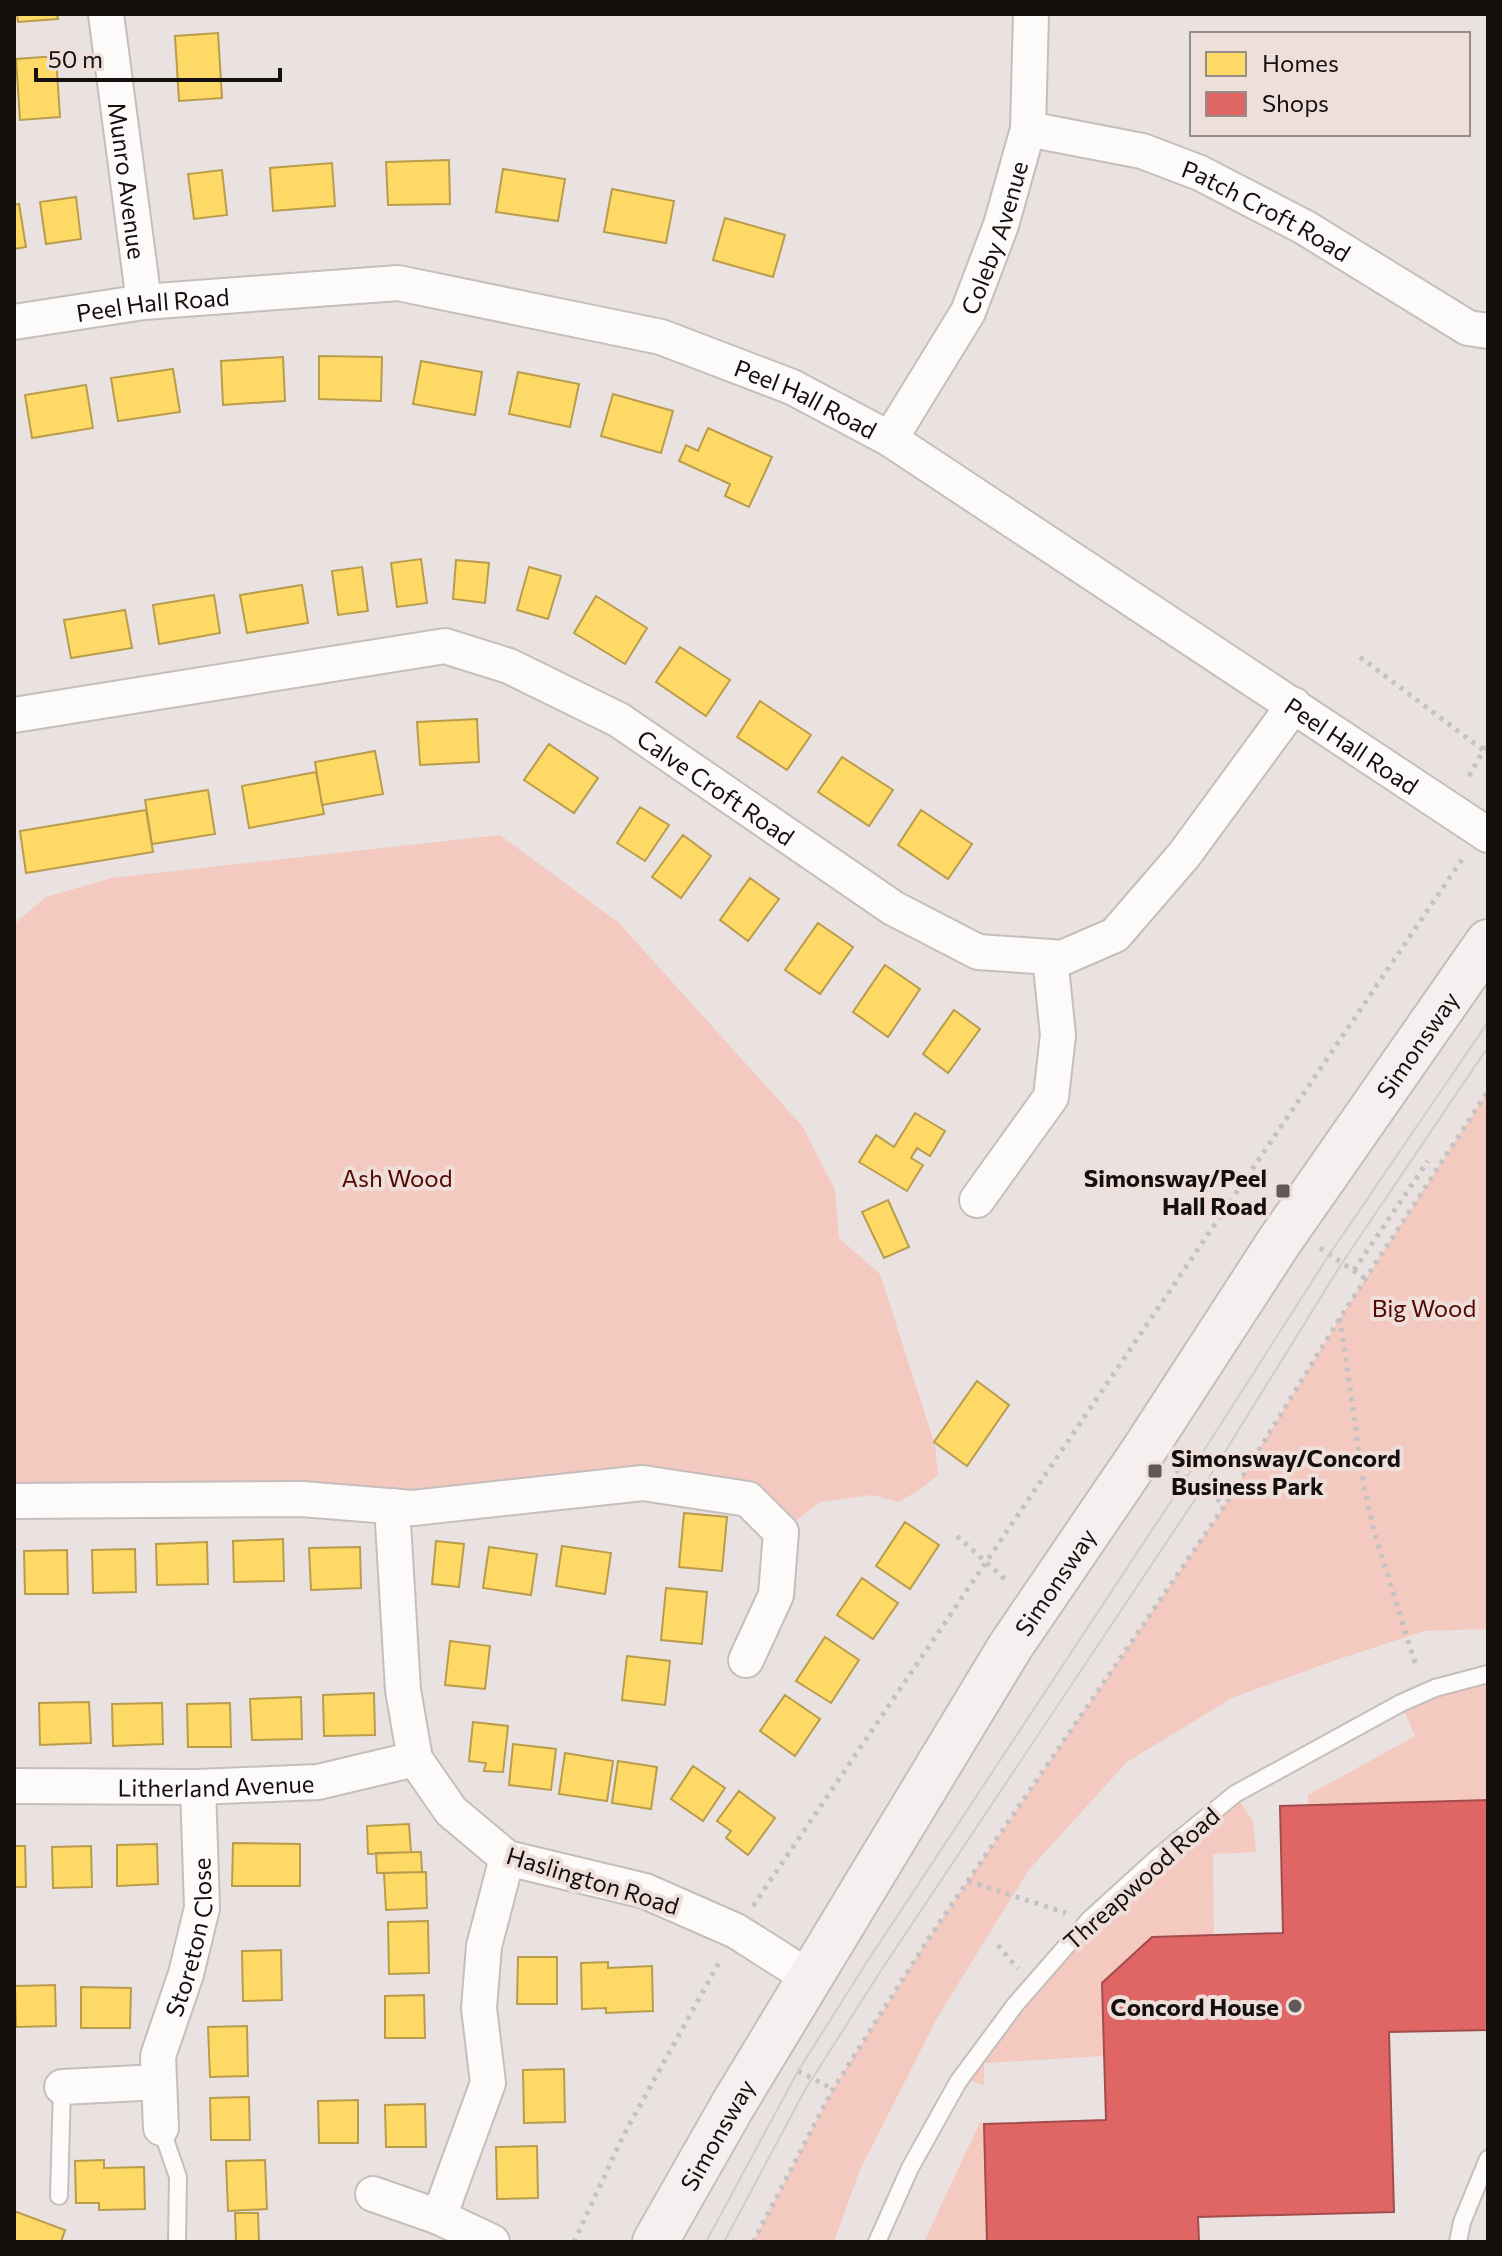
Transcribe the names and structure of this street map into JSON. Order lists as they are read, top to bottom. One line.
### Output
{"streets":{"street":["Munro Avenue","Patch Croft Road","Coleby Avenue","Peel Hall Road","Calve Croft Road","Simonsway","Litherland Avenue","Haslington Road","Storeton Close"],"lane":["Threapwood Road"]},"crossings":[["Munro Avenue","Peel Hall Road"],["Patch Croft Road","Coleby Avenue"],["Coleby Avenue","Peel Hall Road"],["Peel Hall Road","Calve Croft Road"],["Simonsway","Haslington Road"],["Litherland Avenue","Haslington Road"],["Litherland Avenue","Storeton Close"]],"parks":["Ash Wood","Big Wood"],"places":{"transit":["Simonsway/Peel Hall Road","Simonsway/Concord Business Park"],"other":["Concord House"]},"legend":["Homes","Shops"],"scale_bar":"50 m"}
